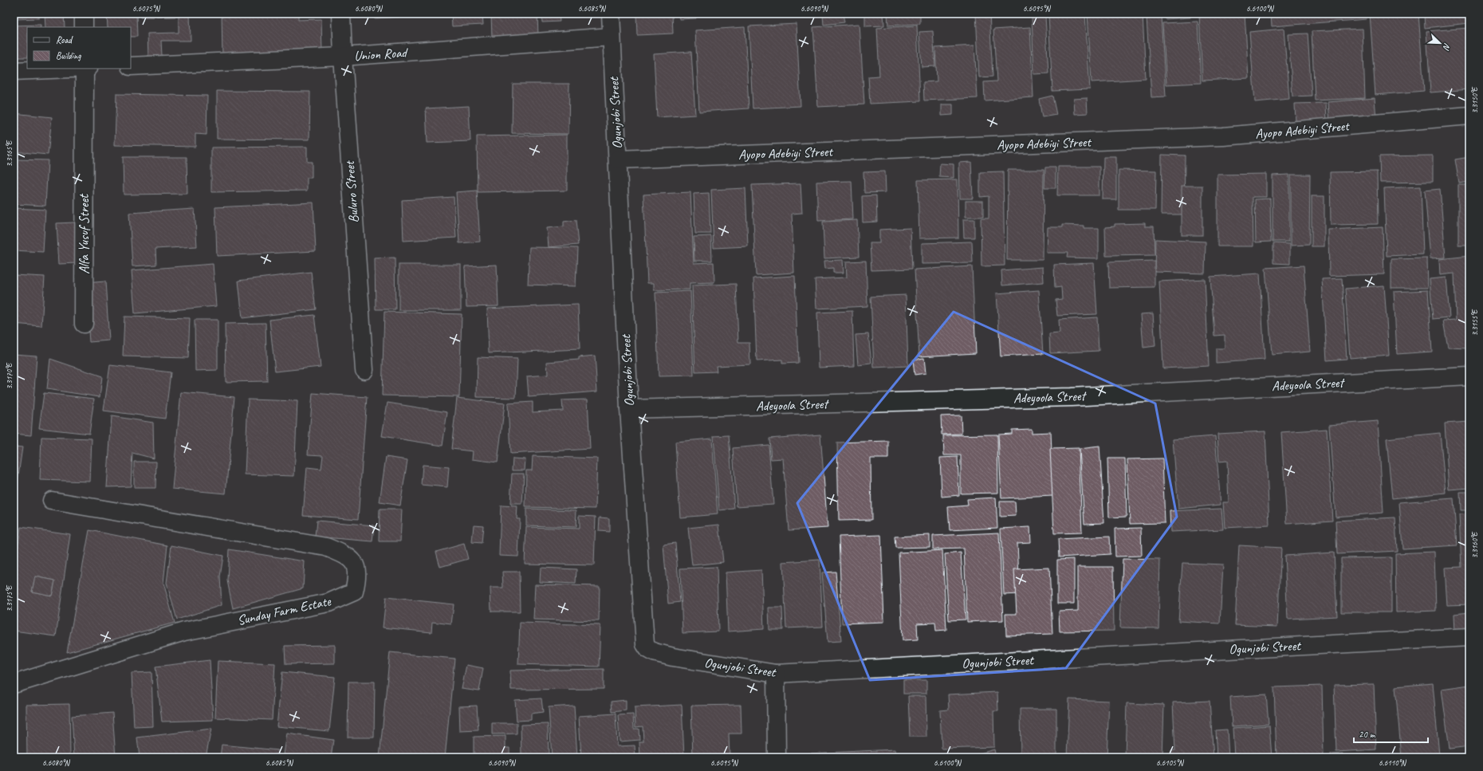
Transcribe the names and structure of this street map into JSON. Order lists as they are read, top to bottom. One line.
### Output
{"streets":{"street":["Union Road","Ogunjobi Street","Ayopo Adebiyi Street","Buluro Street","Alfa Yusuf Street","Adeyoola Street","Sunday Farm Estate"]},"crossings":[["Union Road","Ogunjobi Street"],["Union Road","Buluro Street"],["Ogunjobi Street","Ayopo Adebiyi Street"],["Ogunjobi Street","Adeyoola Street"]],"legend":["Road","Building"],"scale_bar":"20 m","north":"bottom right","coordinates":["6.6075°N","6.6080°N","6.6085°N","6.6090°N","6.6095°N","6.6100°N","3.3150°E","3.3165°E","3.3155°E","3.3170°E","3.3160°E","3.3175°E","6.6105°N","6.6110°N"]}
